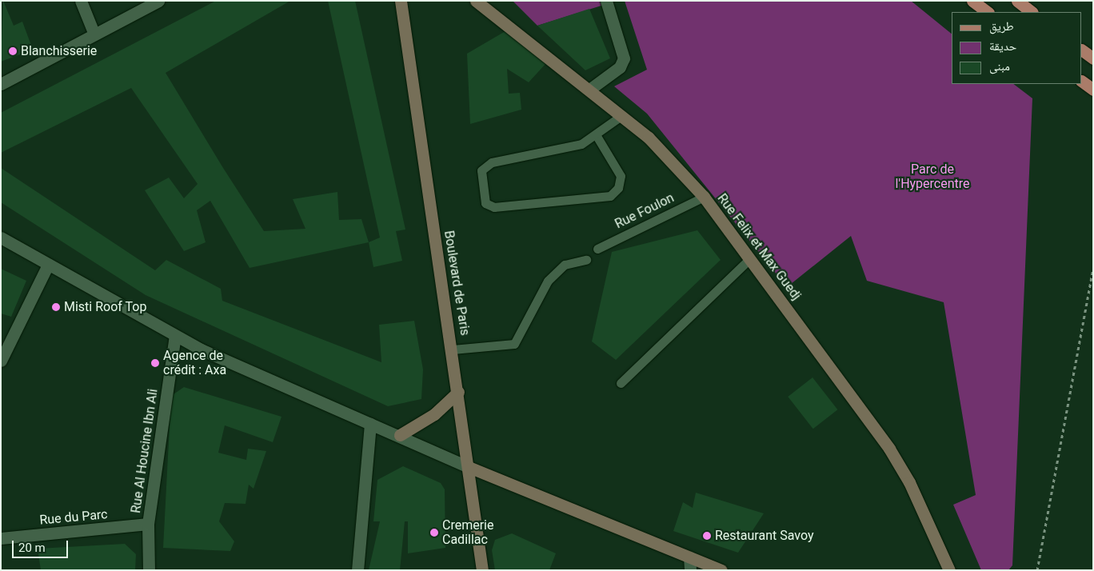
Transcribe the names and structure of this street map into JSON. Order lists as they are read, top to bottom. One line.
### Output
{"streets":{"main road":["Rue Felix et Max Guedj","Boulevard de Paris"],"street":["Rue Al Houcine Ibn Ali","Rue du Parc"],"lane":["Rue Foulon"]},"crossings":[["Rue Foulon","Rue Felix et Max Guedj"],["Rue Al Houcine Ibn Ali","Rue du Parc"]],"parks":["Parc de l'Hypercentre"],"places":["Blanchisserie","Misti Roof Top","Agence de crédit : Axa","Cremerie Cadillac","Restaurant Savoy"],"legend":["طريق","حديقة","مبنى"],"scale_bar":"20 m"}
